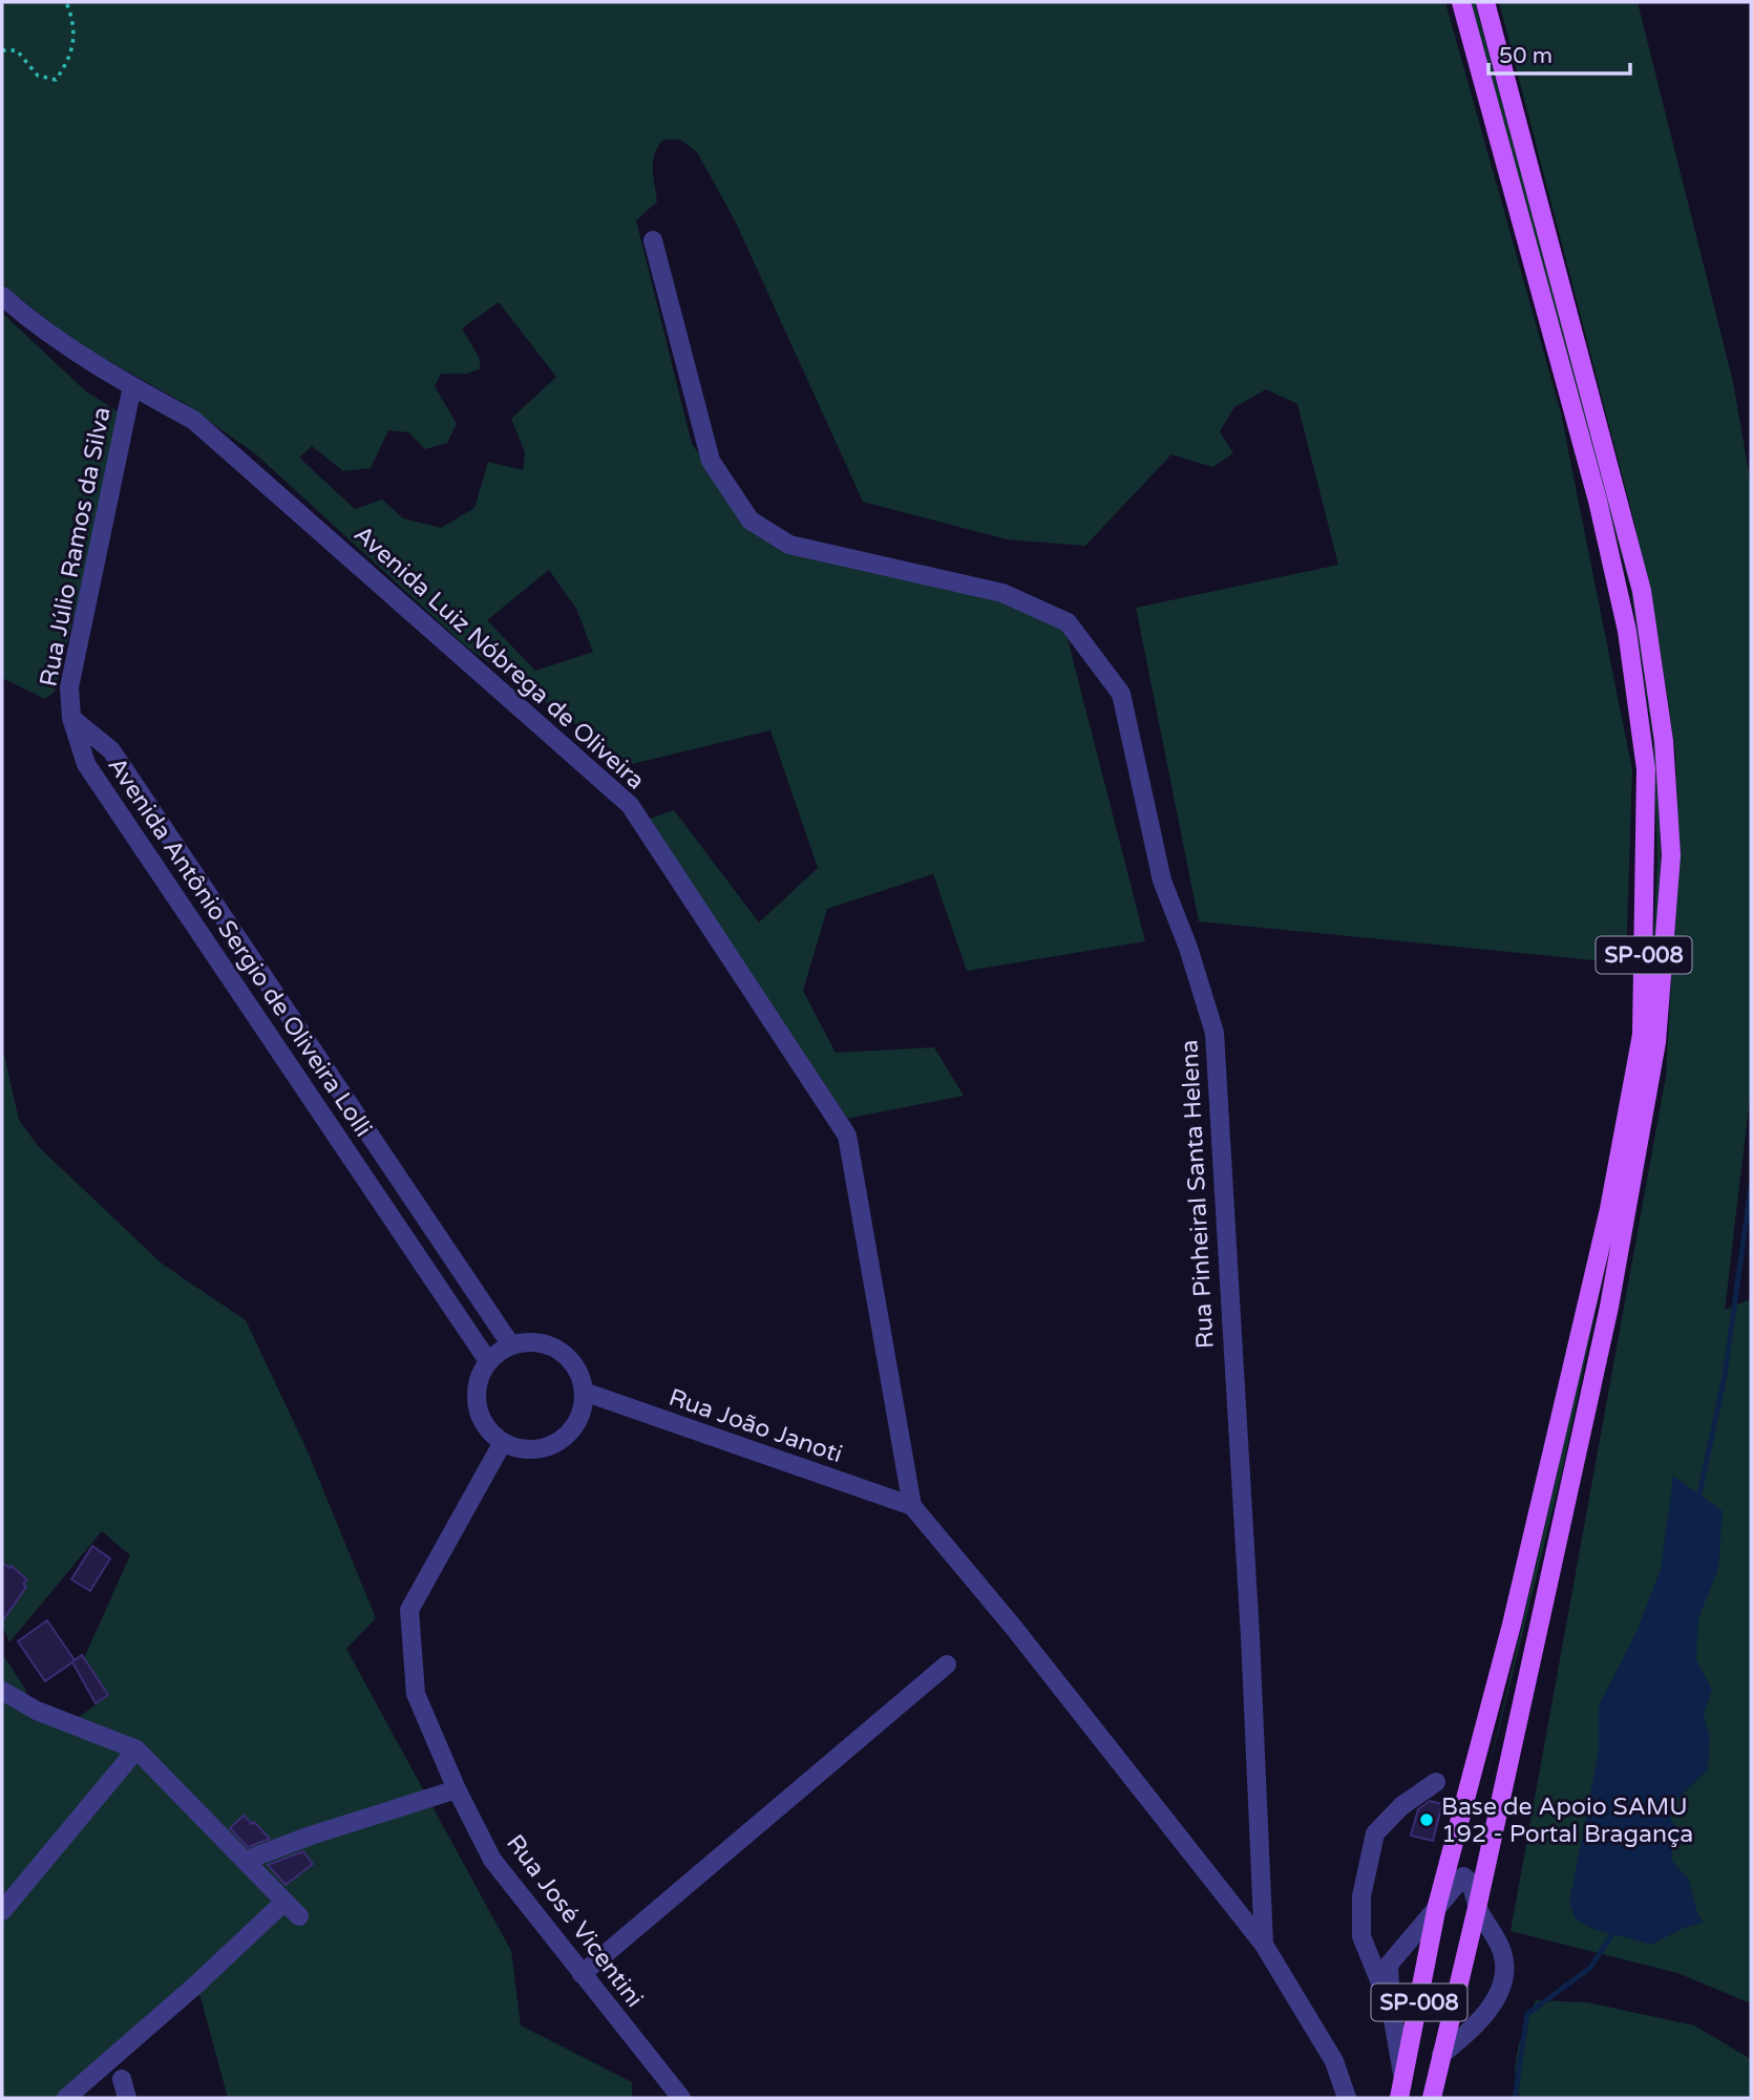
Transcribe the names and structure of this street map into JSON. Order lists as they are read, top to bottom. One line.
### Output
{"streets":{"main road":["SP-008"],"street":["Rua Júlio Ramos da Silva","Avenida Luiz Nóbrega de Oliveira","Avenida Antônio Sergio de Oliveira Lolli","Rua Pinheiral Santa Helena","Rua João Janoti","Rua José Vicentini"]},"crossings":[["Rua Júlio Ramos da Silva","Avenida Luiz Nóbrega de Oliveira"],["Rua Júlio Ramos da Silva","Avenida Antônio Sergio de Oliveira Lolli"],["Avenida Luiz Nóbrega de Oliveira","Rua João Janoti"],["Avenida Antônio Sergio de Oliveira Lolli","Rua João Janoti"],["Avenida Antônio Sergio de Oliveira Lolli","Rua José Vicentini"],["Rua João Janoti","Rua José Vicentini"]],"places":["Base de Apoio SAMU 192 - Portal Bragança"],"scale_bar":"50 m"}
